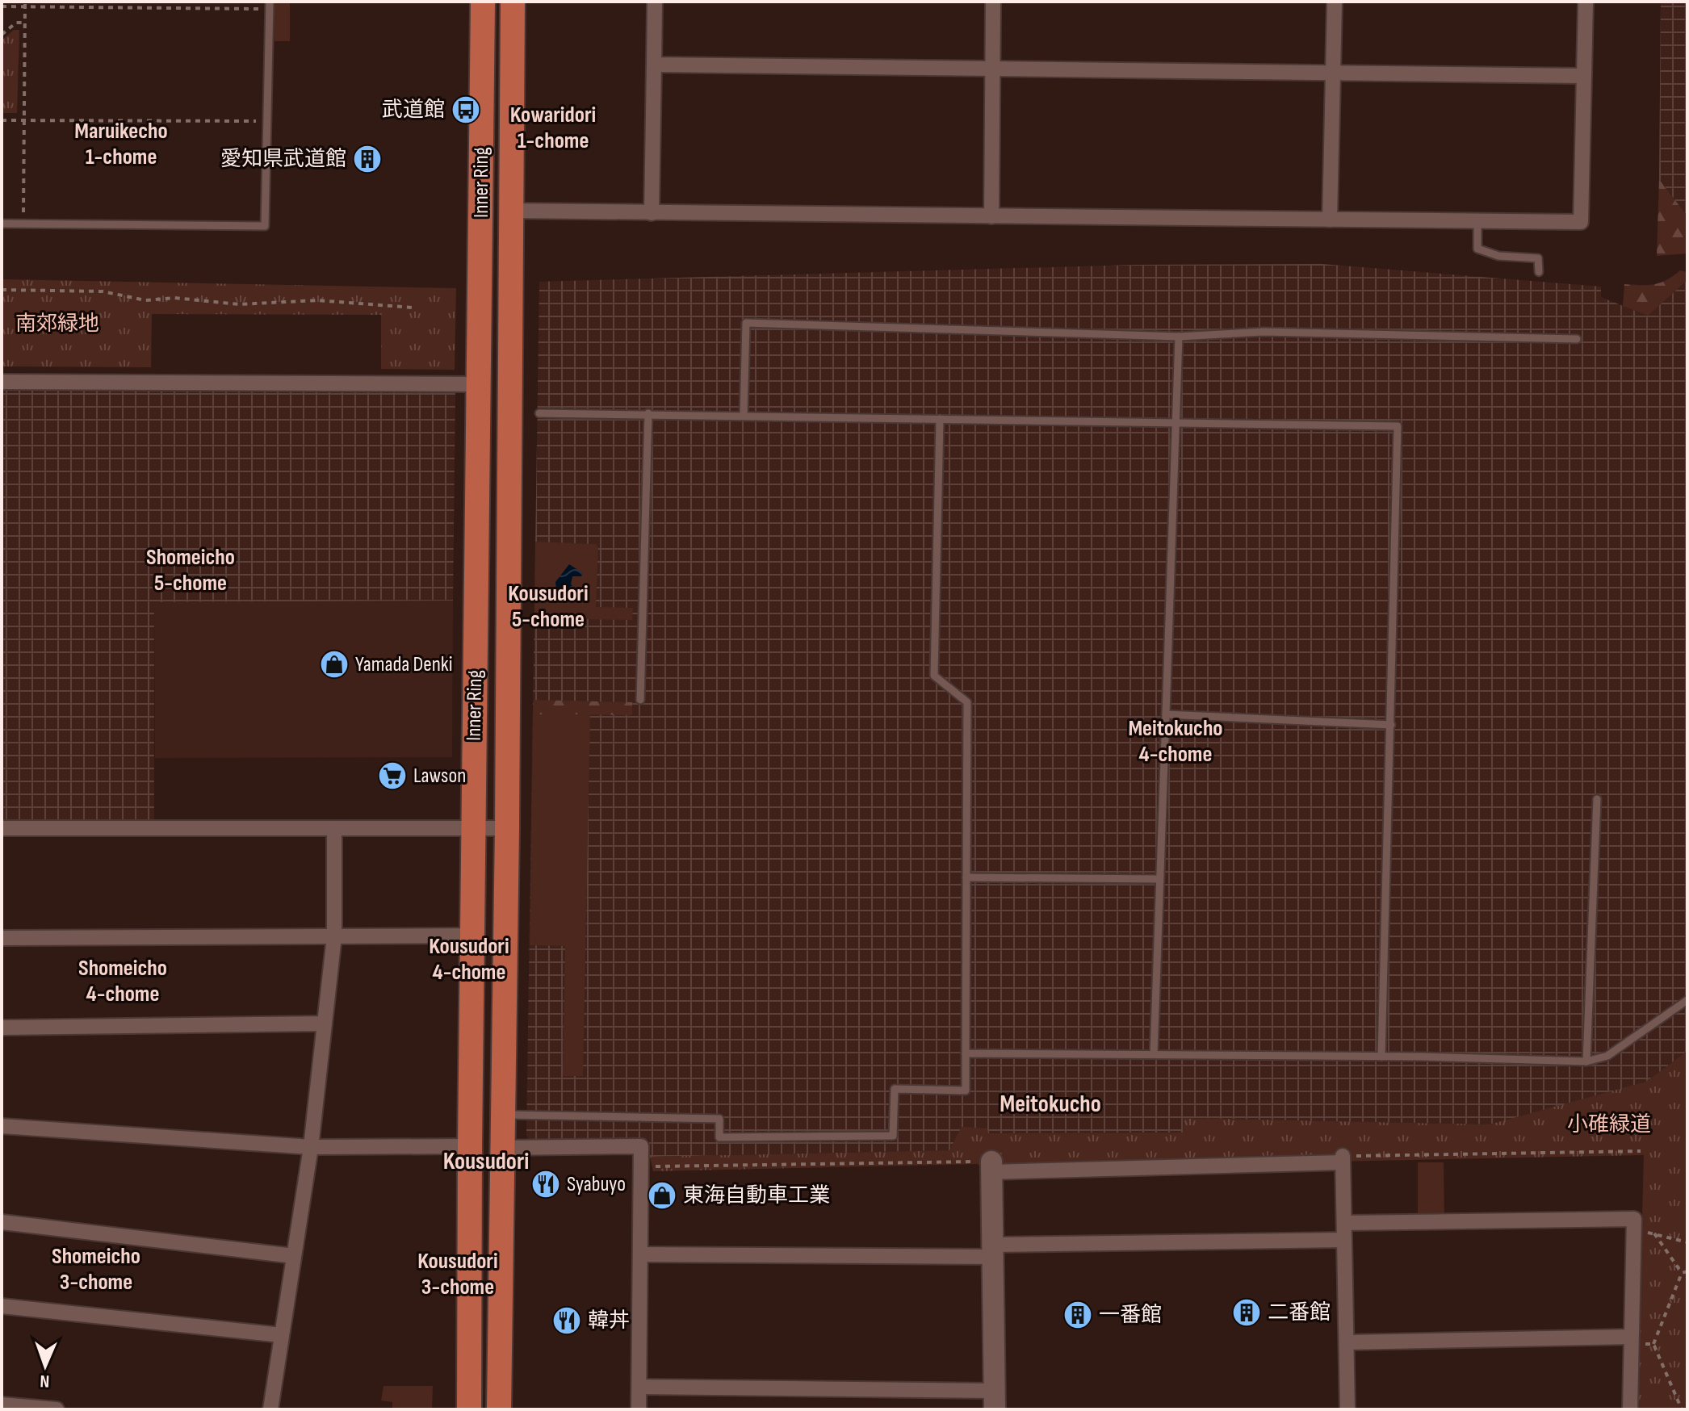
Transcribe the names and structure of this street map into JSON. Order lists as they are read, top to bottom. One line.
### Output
{"streets":{"main road":["Inner Ring"]},"districts":["Kowaridori 1-chome","Maruikecho 1-chome","Shomeicho 5-chome","Kousudori 5-chome","Meitokucho 4-chome","Kousudori 4-chome","Shomeicho 4-chome","Meitokucho","Kousudori","Shomeicho 3-chome","Kousudori 3-chome"],"parks":["南郊緑地","小碓緑道"],"places":{"bus stop":["武道館"],"building":["愛知県武道館","二番館","一番館"],"shop":["Yamada Denki","東海自動車工業"],"supermarket":["Lawson"],"restaurant":["Syabuyo","韓丼"]},"north":"bottom"}
